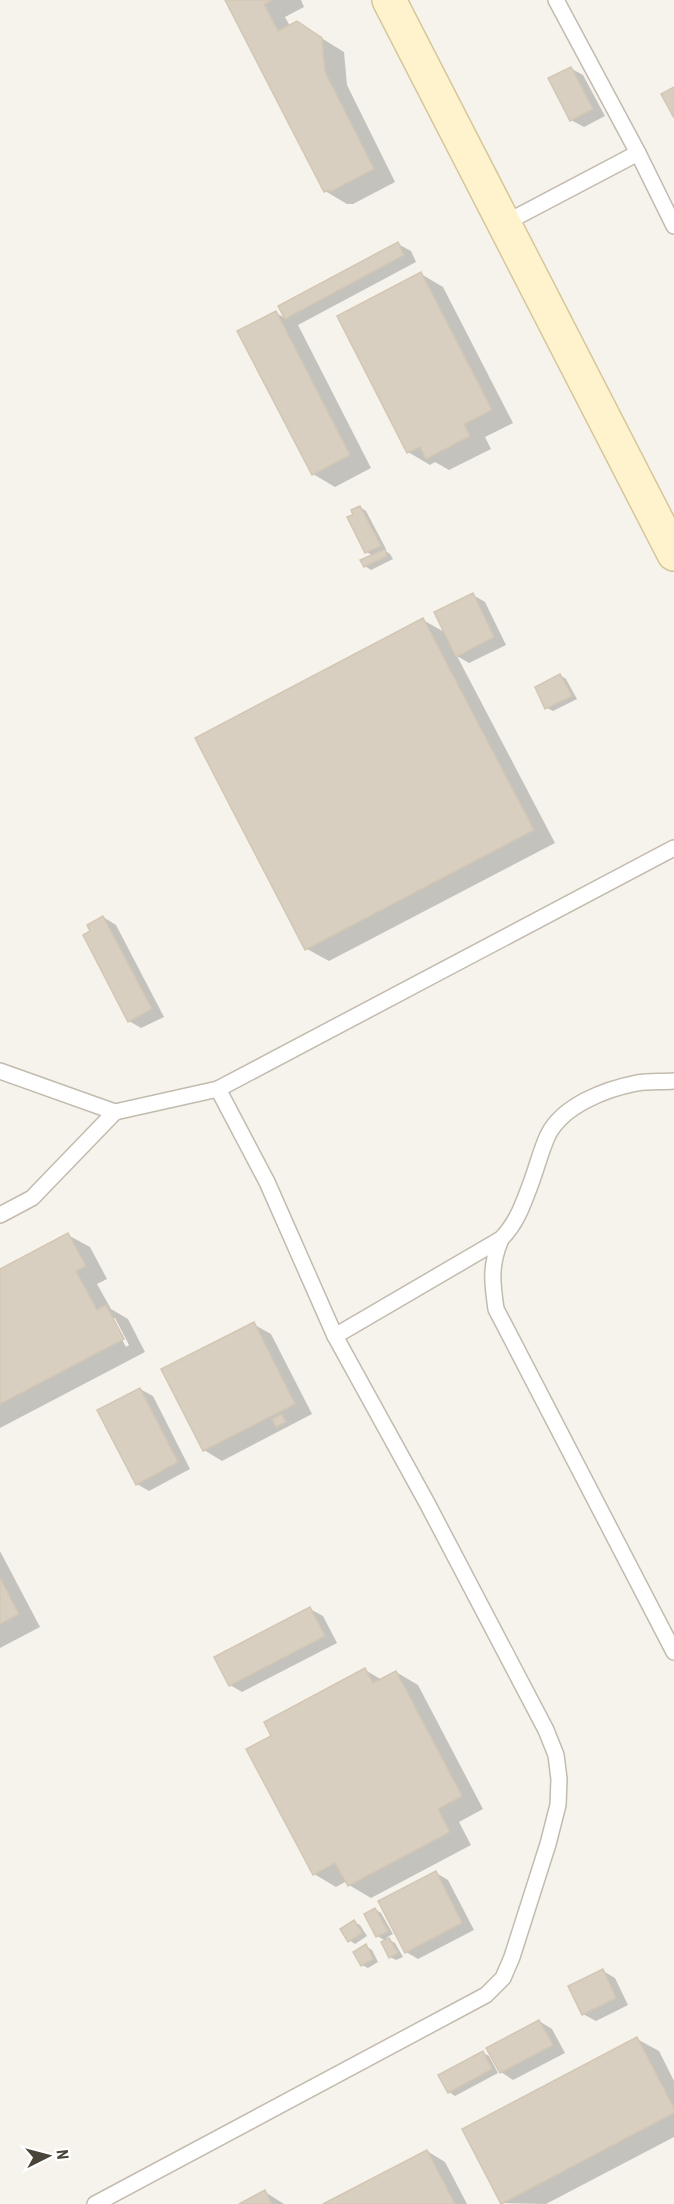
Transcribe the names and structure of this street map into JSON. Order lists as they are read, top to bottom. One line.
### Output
{"north":"right"}
